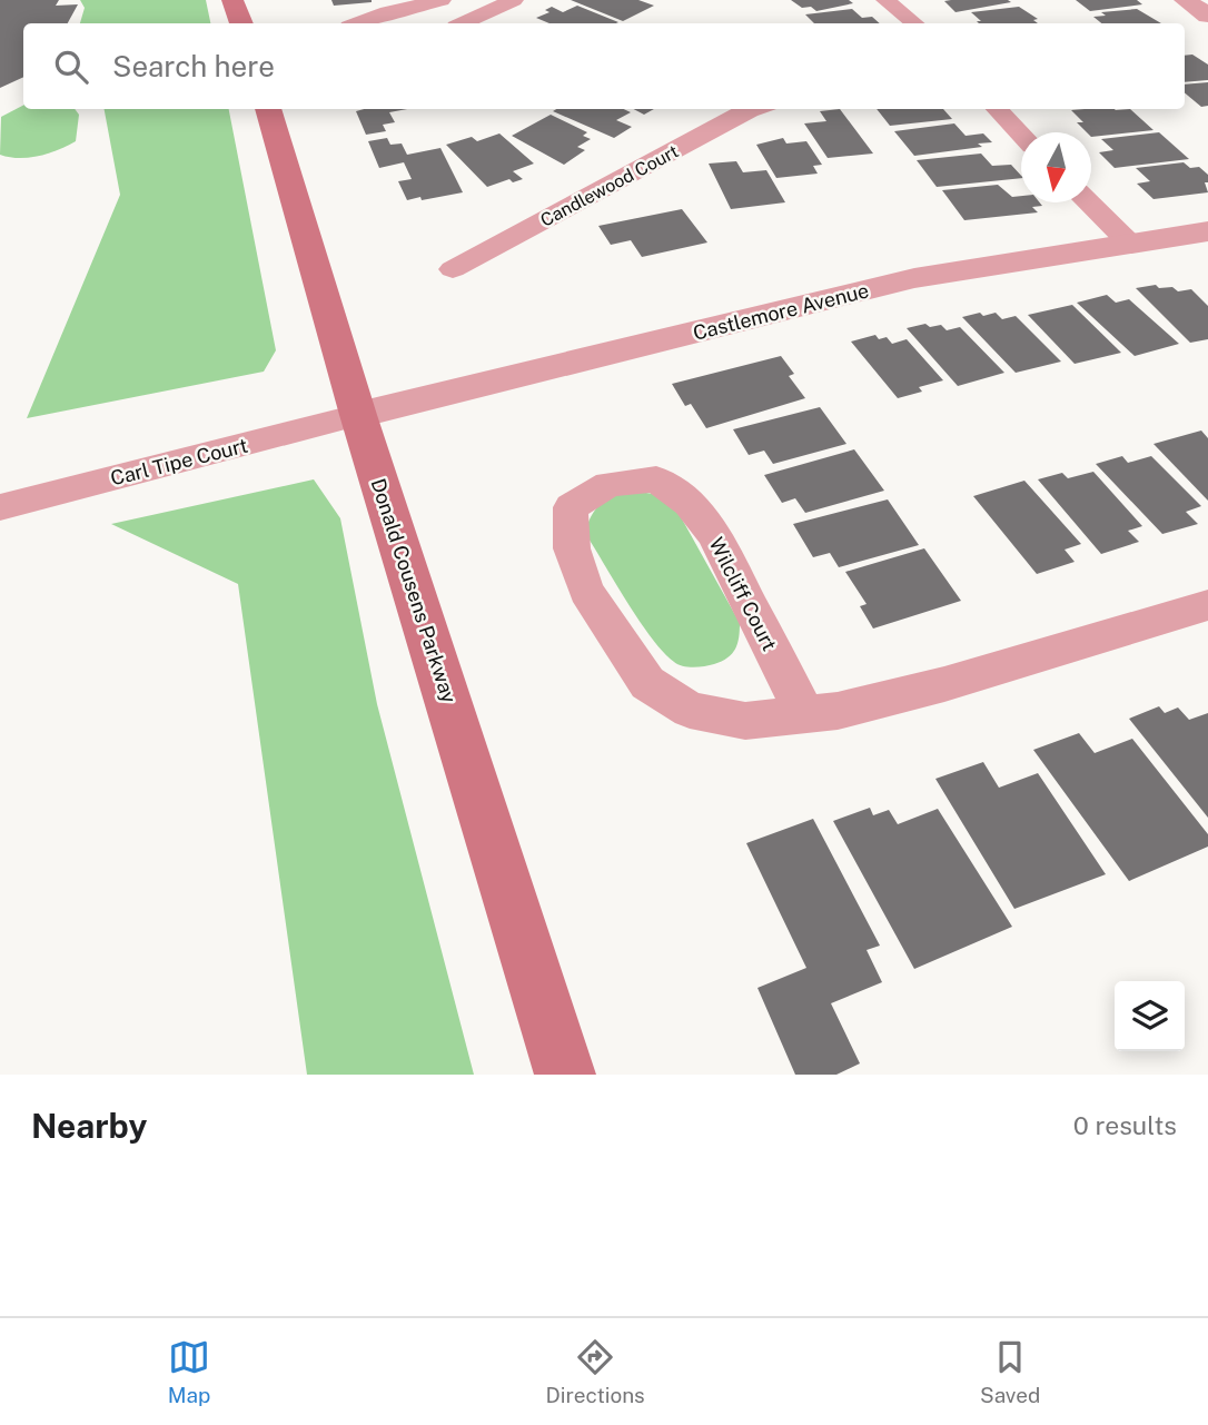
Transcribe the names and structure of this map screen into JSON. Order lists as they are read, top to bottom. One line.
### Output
{"streets":{"main road":["Donald Cousens Parkway"],"street":["Candlewood Court","Castlemore Avenue","Carl Tipe Court","Wilcliff Court"]},"crossings":[["Castlemore Avenue","Carl Tipe Court"],["Castlemore Avenue","Donald Cousens Parkway"],["Carl Tipe Court","Donald Cousens Parkway"]],"north":"bottom","page":{"search":"Search here","heading":["Nearby","0 results"],"nav":["Map","Directions","Saved"]}}
